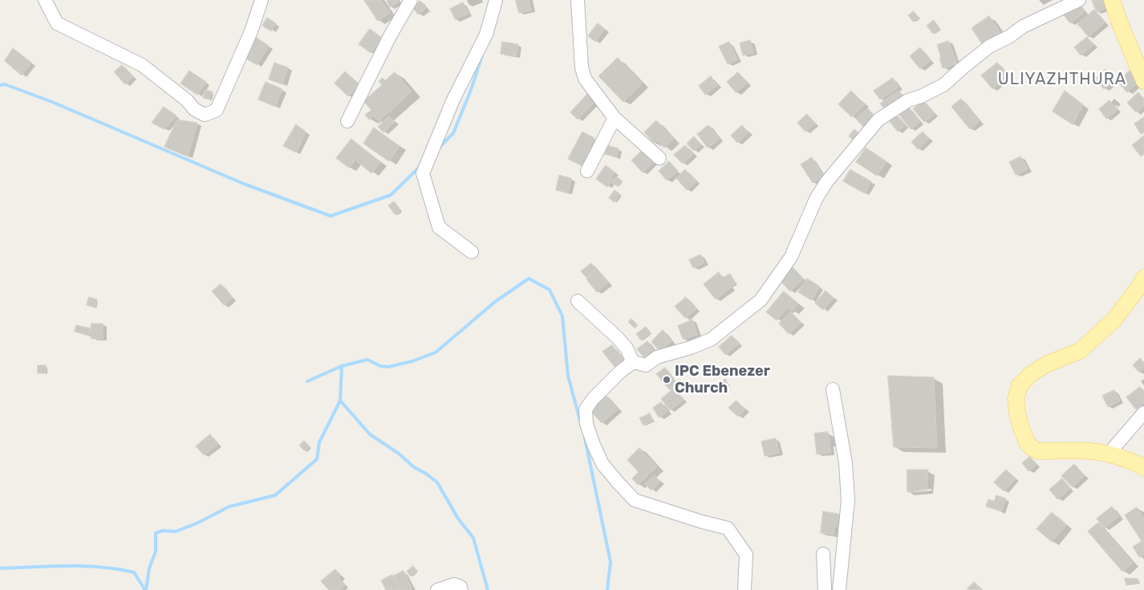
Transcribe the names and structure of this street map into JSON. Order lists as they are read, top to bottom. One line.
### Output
{"districts":["ULIYAZHTHURA"],"places":["IPC Ebenezer Church"]}
